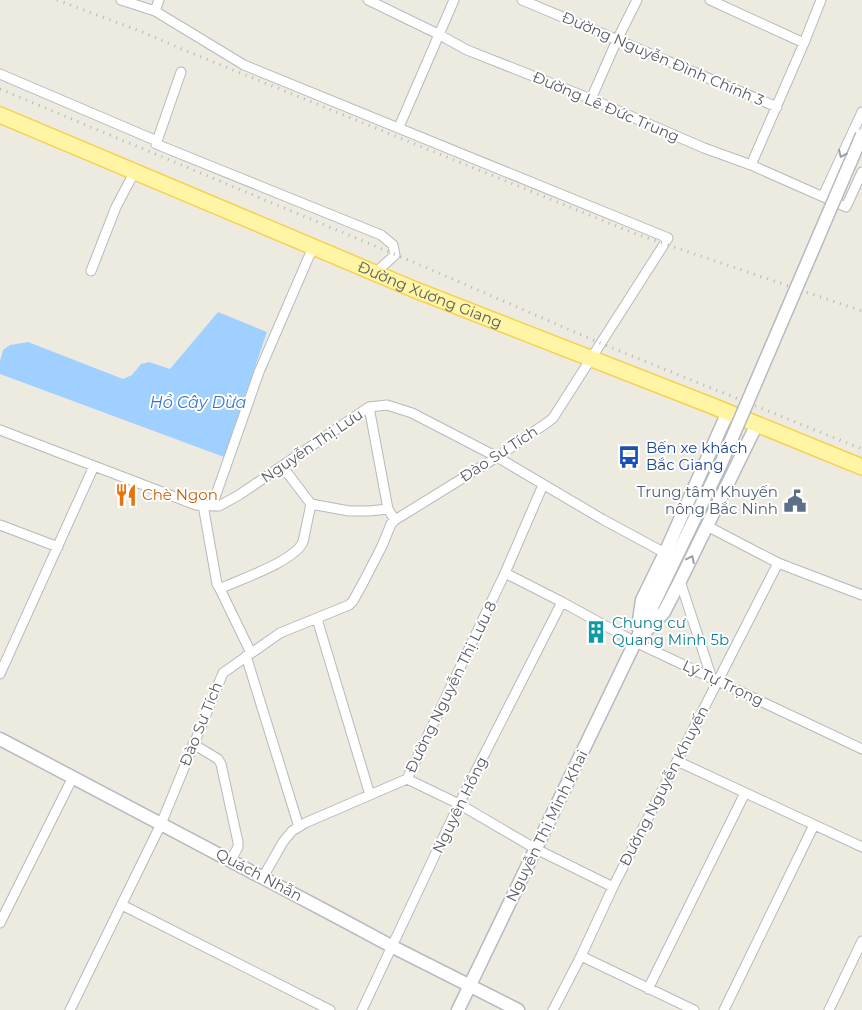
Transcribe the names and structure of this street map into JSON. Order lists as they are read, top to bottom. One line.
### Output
{"streets":{"main road":["Đường Xương Giang","Nguyễn Thị Minh Khai","Quách Nhẫn"],"street":["Đường Nguyễn Đình Chính 3","Đường Lê Đức Trung","Nguyễn Thị Lưu","Đào Sư Tích","Lý Tự Trọng","Đường Nguyễn Thị Lưu 8","Đường Nguyễn Khuyến","Nguyên Hồng"]},"crossings":[["Đường Xương Giang","Đào Sư Tích"],["Nguyễn Thị Lưu","Đào Sư Tích"],["Nguyễn Thị Lưu","Đường Nguyễn Thị Lưu 8"],["Đào Sư Tích","Quách Nhẫn"],["Lý Tự Trọng","Đường Nguyễn Thị Lưu 8"],["Lý Tự Trọng","Đường Nguyễn Khuyến"],["Lý Tự Trọng","Nguyên Hồng"],["Lý Tự Trọng","Nguyễn Thị Minh Khai"],["Đường Nguyễn Thị Lưu 8","Quách Nhẫn"],["Nguyên Hồng","Quách Nhẫn"],["Nguyễn Thị Minh Khai","Quách Nhẫn"]],"water":["Hồ Cây Dừa"],"places":{"bus stop":["Bến xe khách Bắc Giang"],"restaurant":["Chè Ngon"],"public building":["Trung tâm Khuyến nông Bắc Ninh"],"building":["Chung cư Quang Minh 5b"]}}
